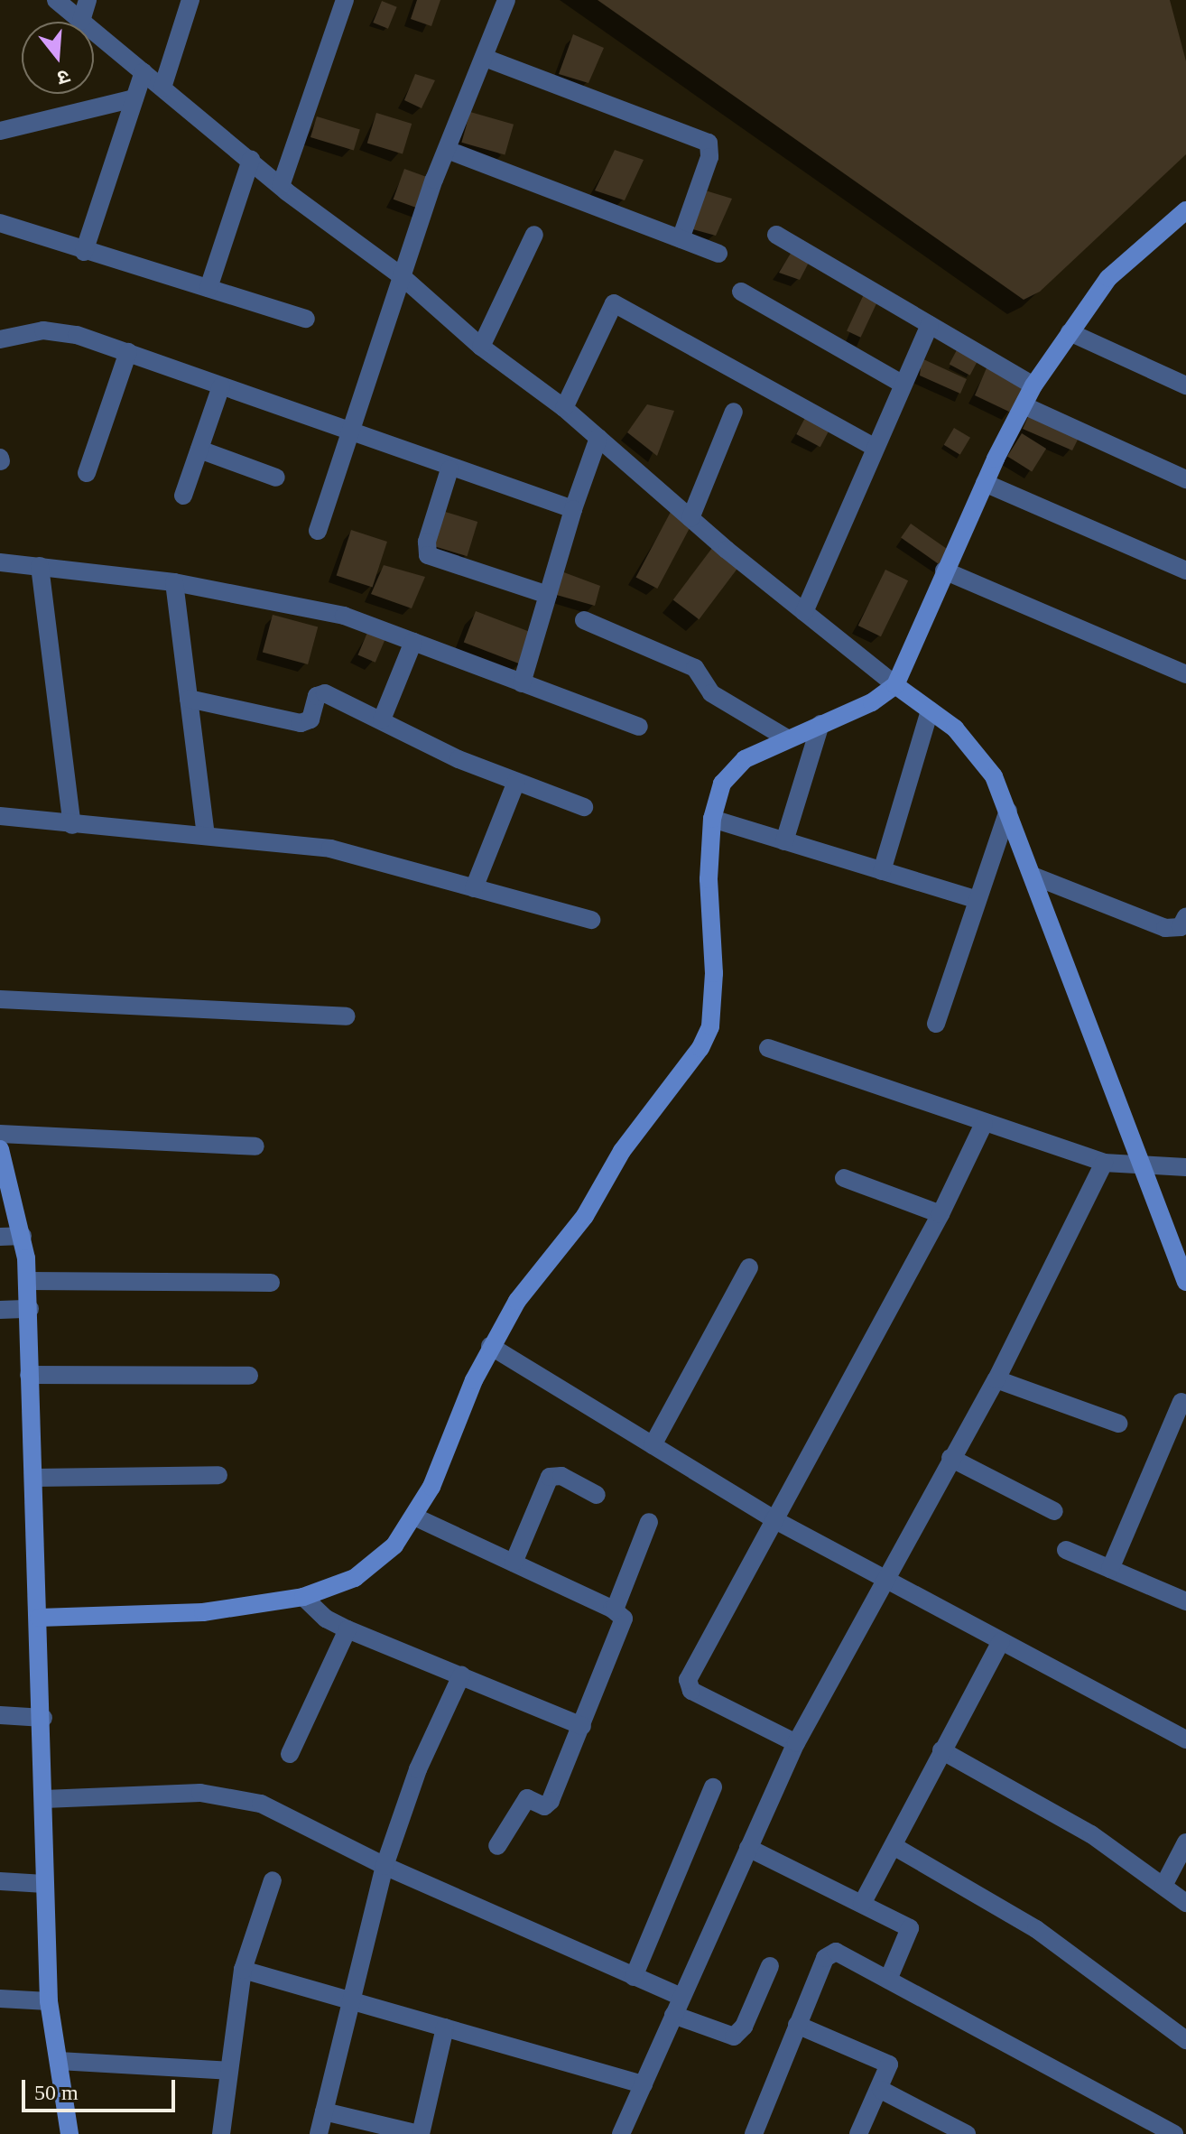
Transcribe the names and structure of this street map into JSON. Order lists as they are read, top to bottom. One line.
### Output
{"scale_bar":"50 m","north":"bottom"}
